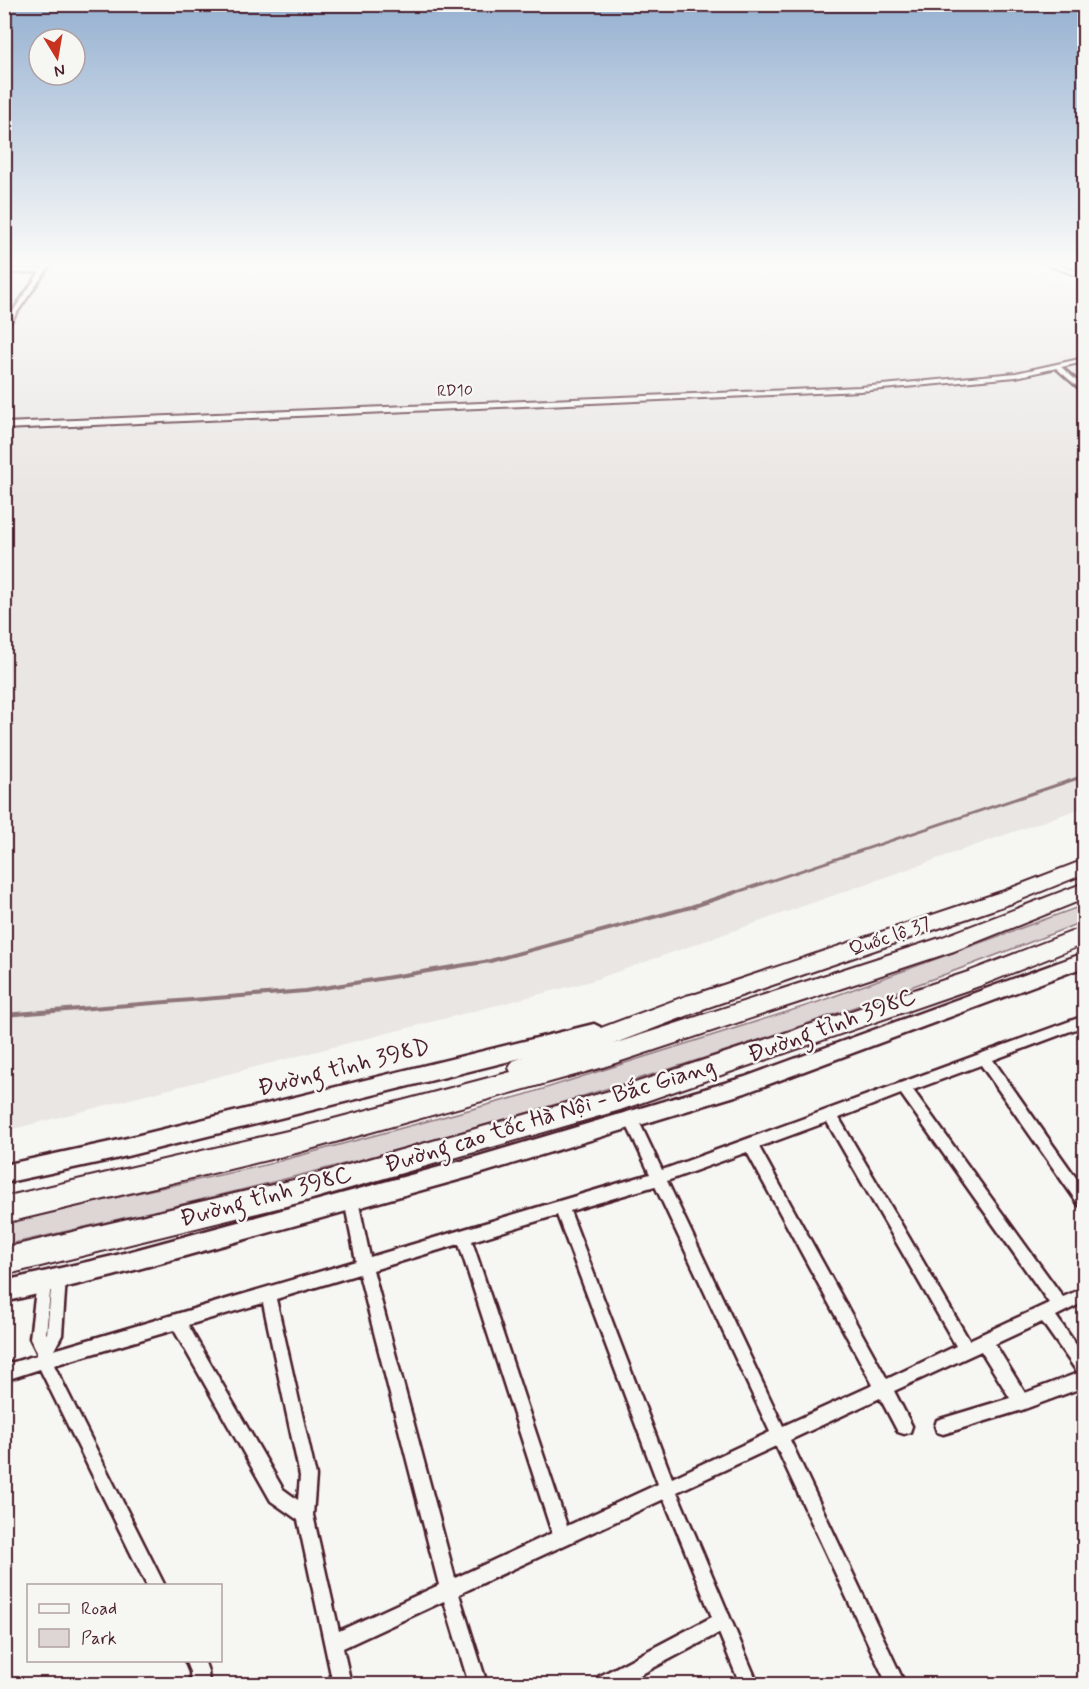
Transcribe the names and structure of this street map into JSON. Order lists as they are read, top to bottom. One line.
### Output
{"streets":{"highway":["Quốc lộ 37","Đường cao tốc Hà Nội - Bắc Giang"],"main road":["Đường tỉnh 398C","Đường tỉnh 398D"],"street":["RD10"]},"crossings":[["Quốc lộ 37","Đường tỉnh 398D"]],"legend":["Road","Park"],"north":"bottom"}
